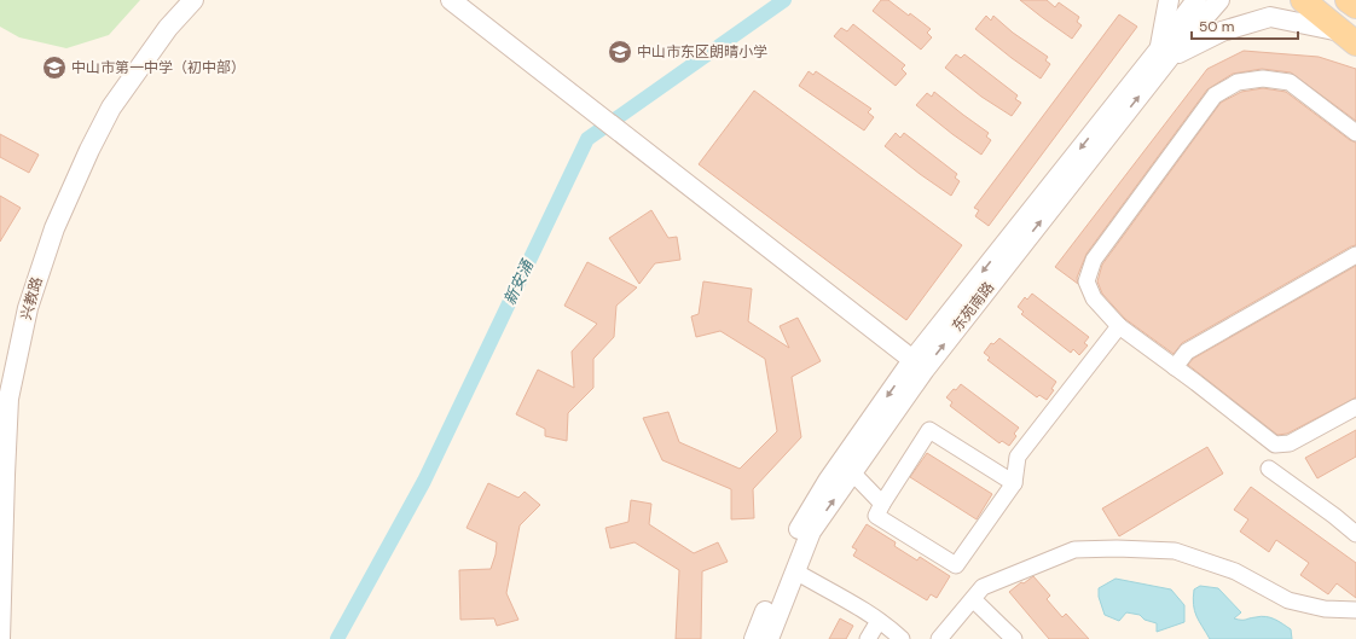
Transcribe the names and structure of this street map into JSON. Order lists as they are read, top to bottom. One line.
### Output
{"streets":{"street":["兴教路","东苑南路"]},"water":["新安涌"],"places":{"school or university":["中山市东区朗晴小学","中山市第一中学（初中部）"]},"scale_bar":"50 m"}
